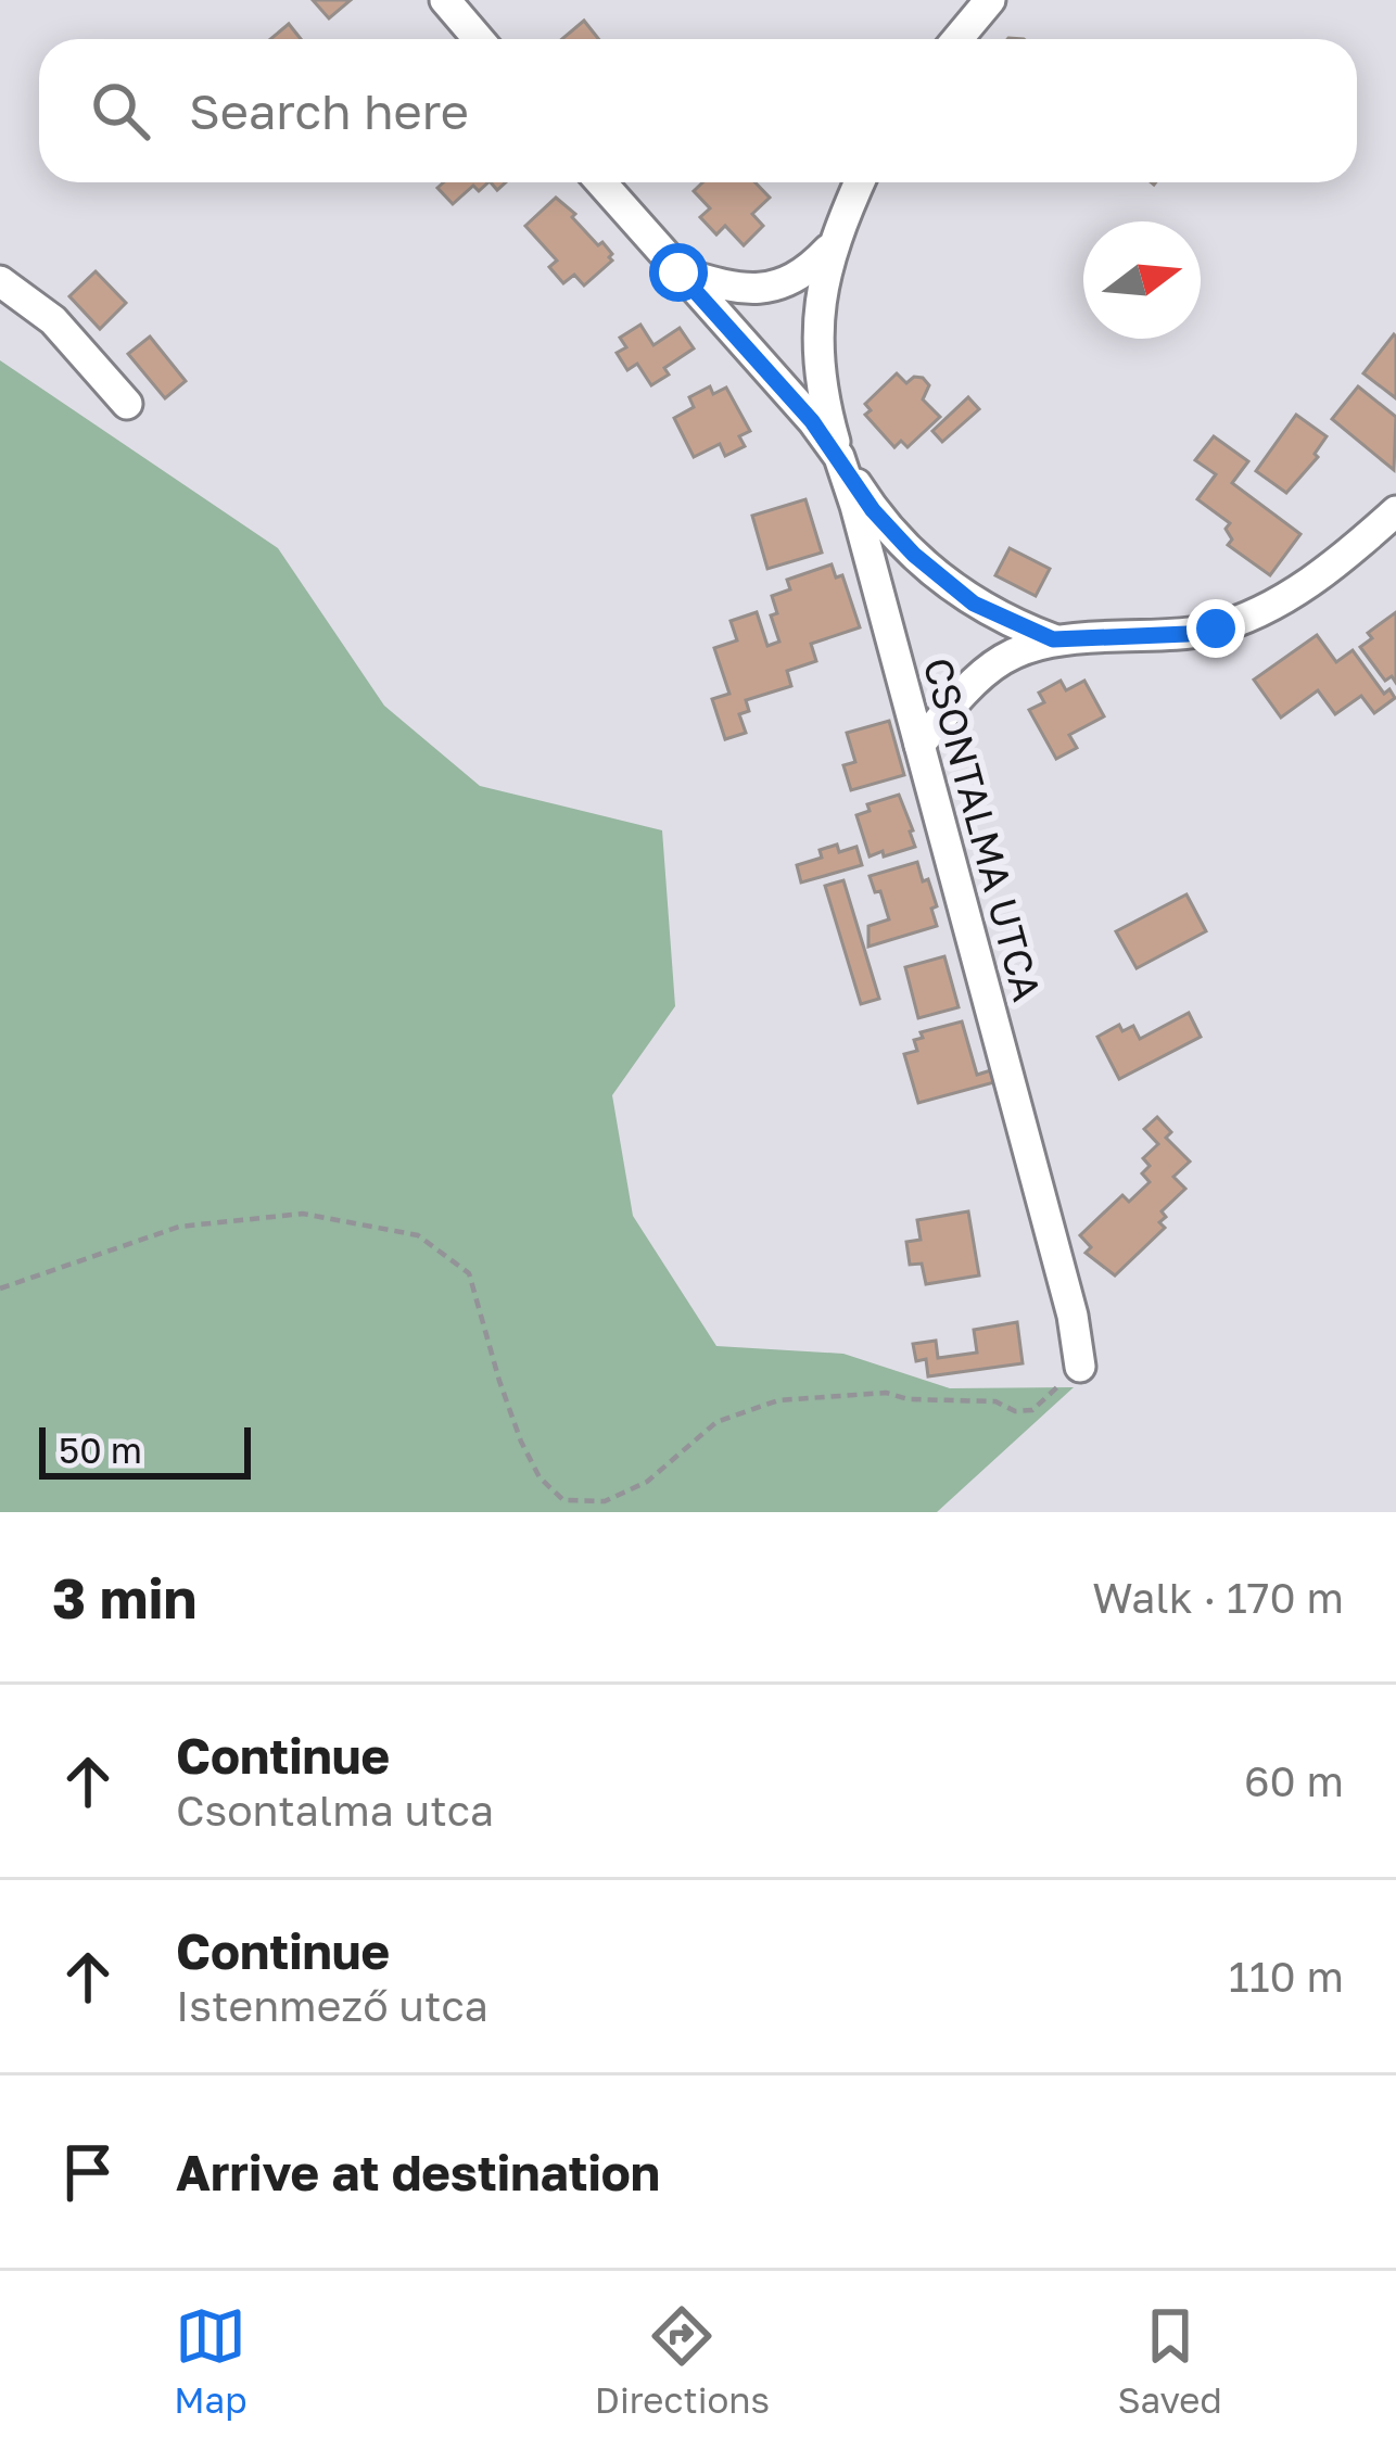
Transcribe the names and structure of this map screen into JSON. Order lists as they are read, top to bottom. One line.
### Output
{"streets":{"street":["CSONTALMA UTCA"]},"scale_bar":"50 m","north":"right","page":{"search":"Search here","scale":"50 m","heading":["3 min","Walk · 170 m"],"list":[["Continue","Csontalma utca","60 m"],["Continue","Istenmező utca","110 m"],"Arrive at destination"],"nav":["Map","Directions","Saved"]}}
